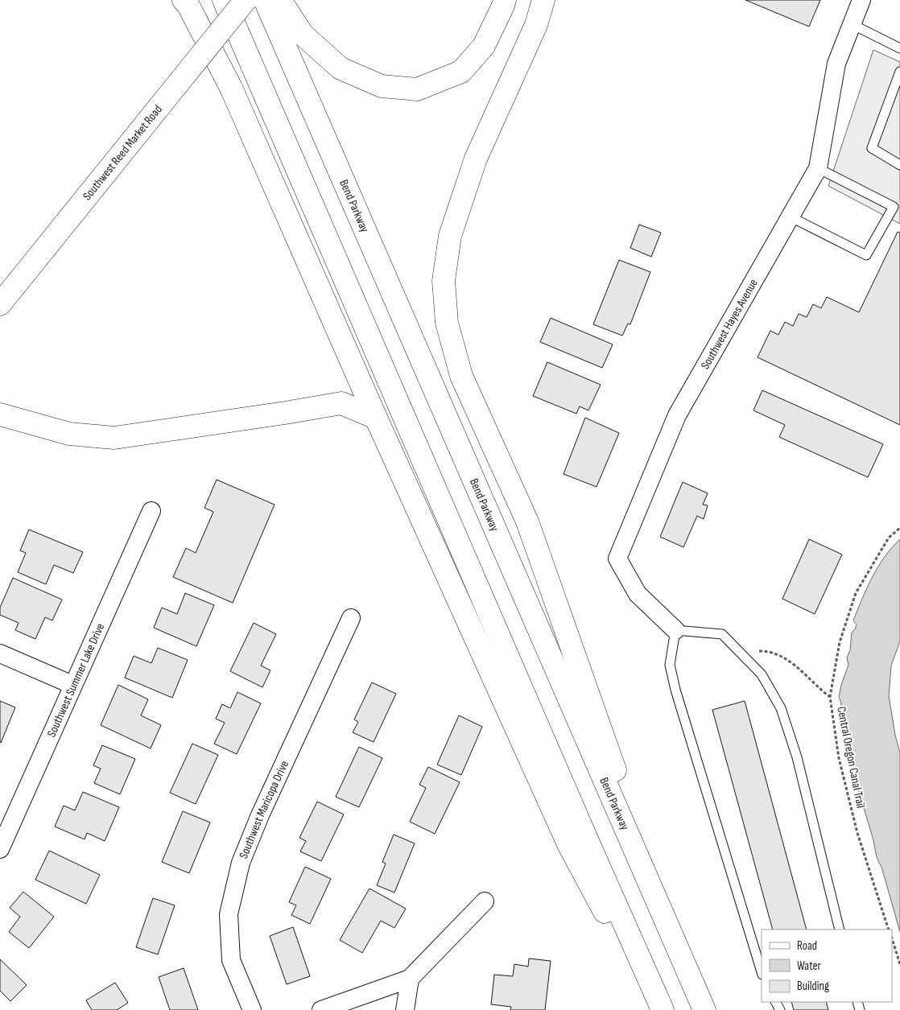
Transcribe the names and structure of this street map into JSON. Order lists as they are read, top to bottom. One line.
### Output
{"streets":{"main road":["Southwest Reed Market Road","Bend Parkway"],"street":["Southwest Hayes Avenue","Southwest Summer Lake Drive","Southwest Maricopa Drive"],"path":["Central Oregon Canal Trail"]},"legend":["Road","Water","Building"]}
